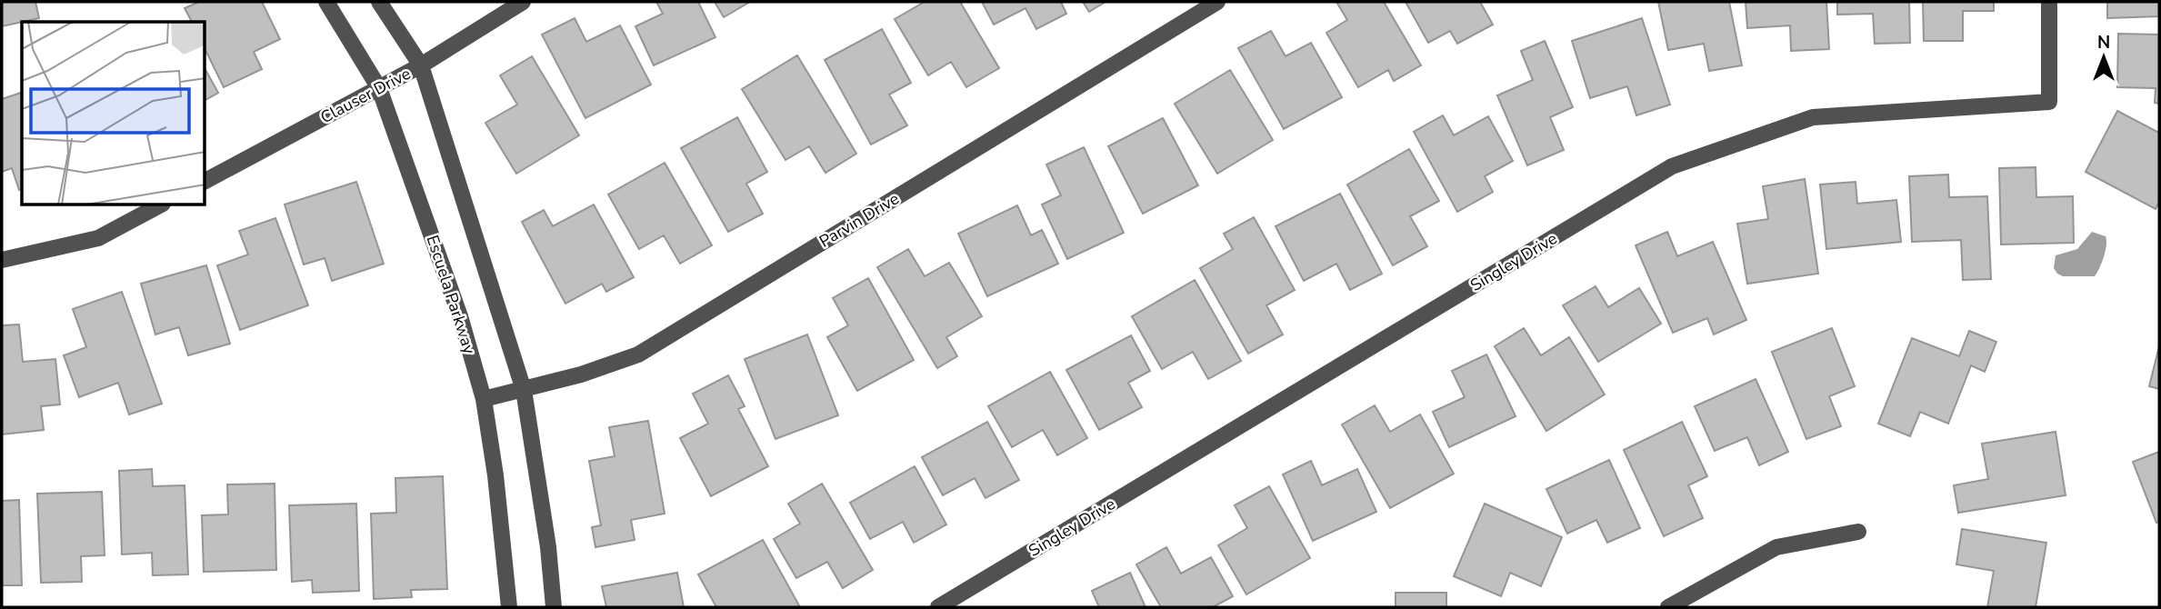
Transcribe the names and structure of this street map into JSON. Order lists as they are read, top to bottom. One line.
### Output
{"streets":{"street":["Clauser Drive","Parvin Drive","Singley Drive","Escuela Parkway"]},"crossings":[["Clauser Drive","Escuela Parkway"],["Parvin Drive","Escuela Parkway"]],"north":"top"}
